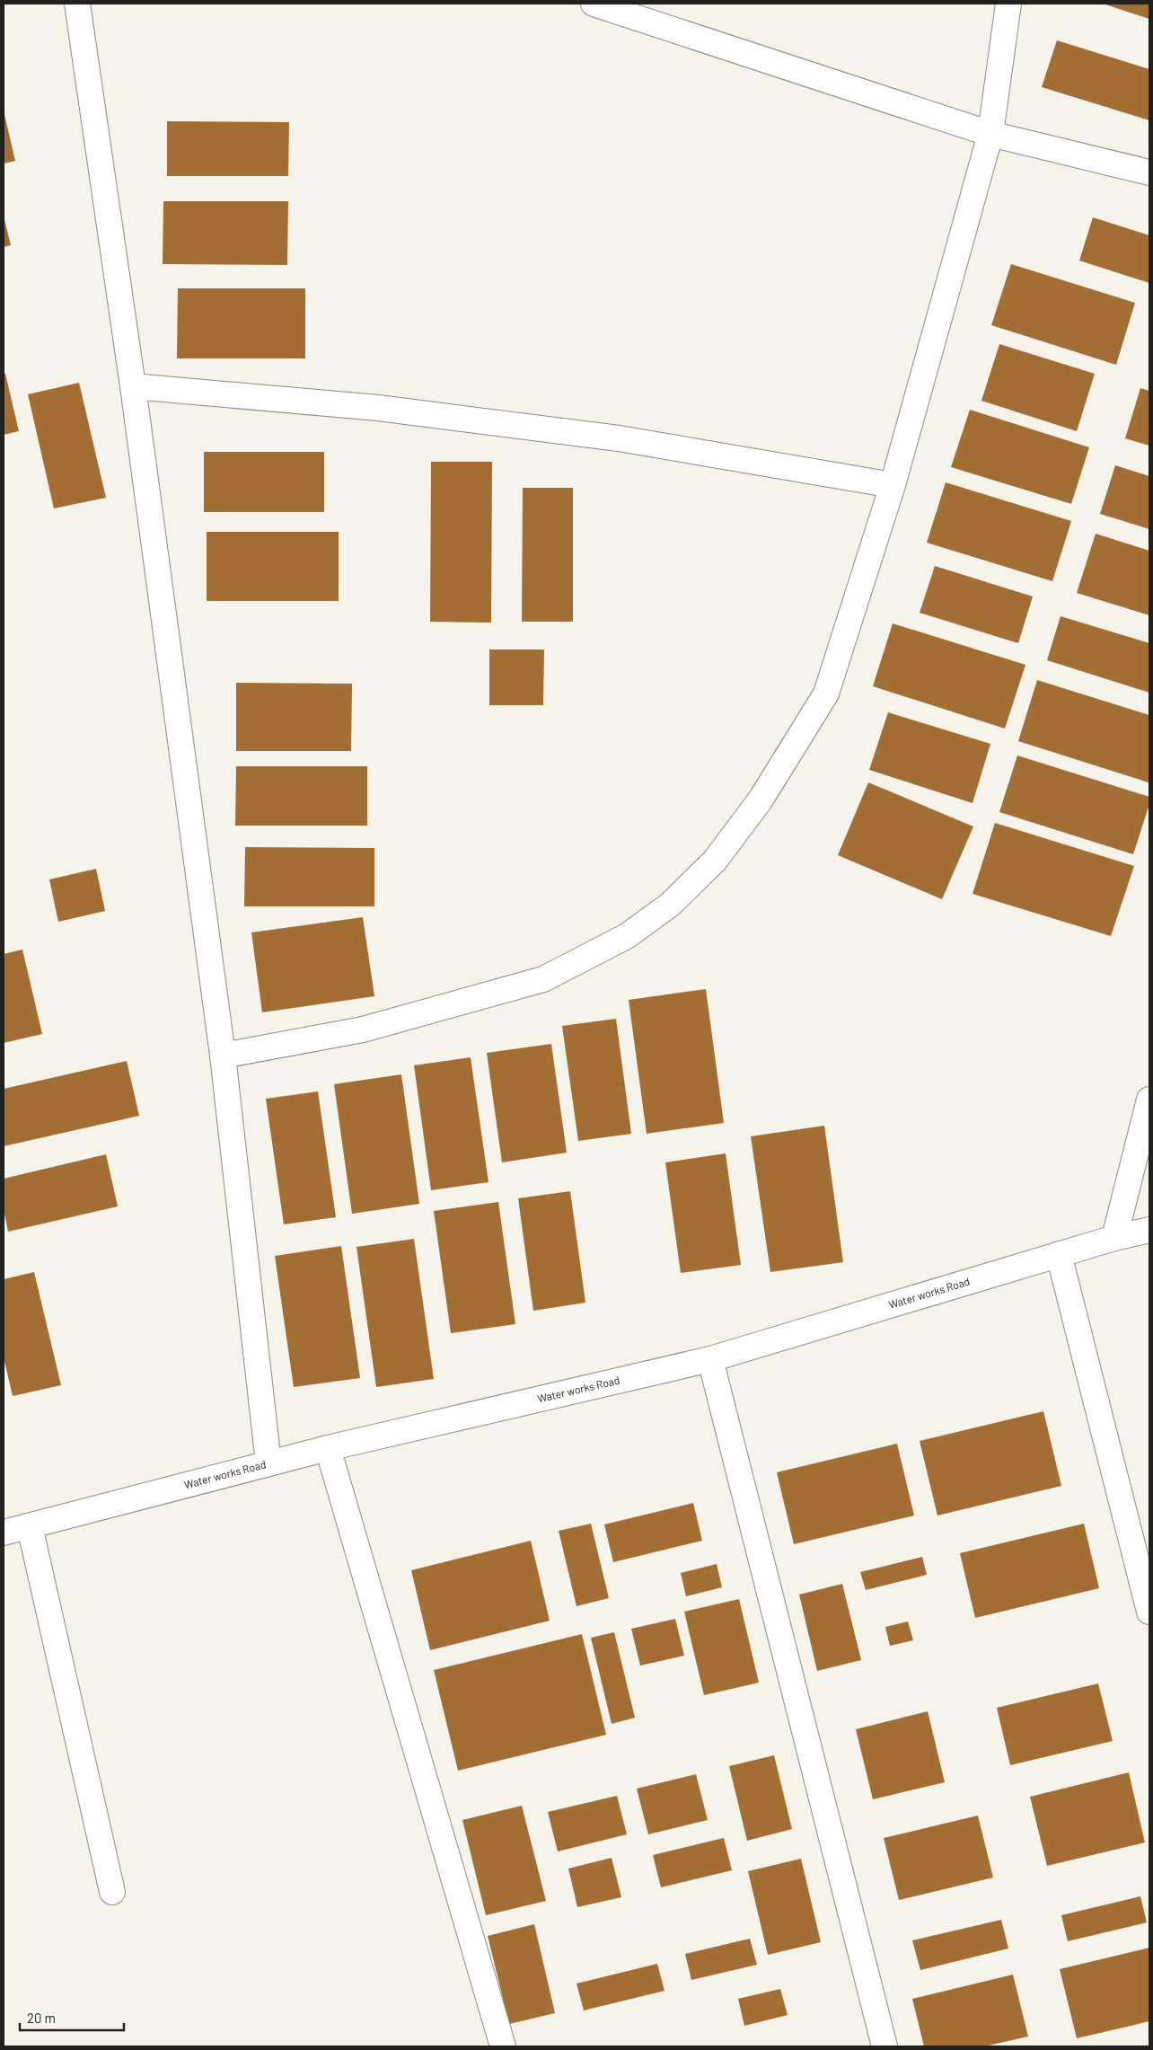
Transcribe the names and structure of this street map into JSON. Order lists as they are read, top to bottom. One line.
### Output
{"streets":{"street":["Water works Road"]},"scale_bar":"20 m"}
